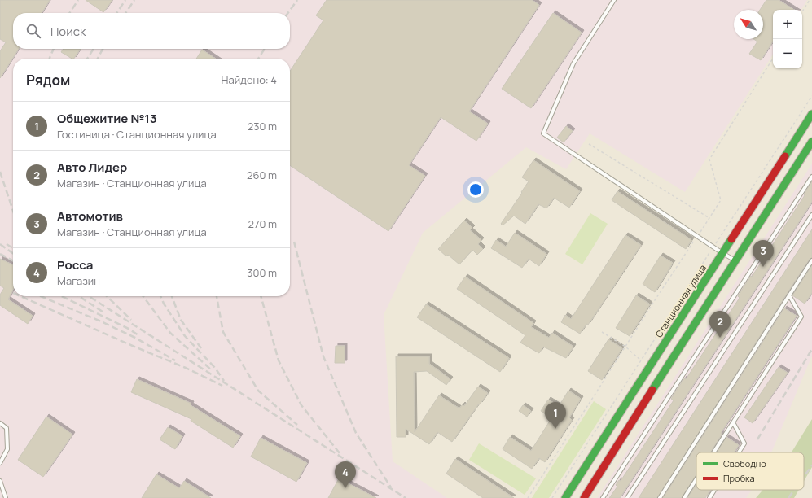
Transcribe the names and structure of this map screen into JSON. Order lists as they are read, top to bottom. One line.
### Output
{"streets":{"main road":["Станционная улица"]},"legend":["Свободно","Пробка"],"north":"top left","page":{"map_buttons":["+","−"],"search":"Поиск","heading":["Рядом","Найдено: 4"],"list":[{"mark":"1","name":"Общежитие №13","note":"Гостиница · Станционная улица","value":"230 m"},{"mark":"2","name":"Авто Лидер","note":"Магазин · Станционная улица","value":"260 m"},{"mark":"3","name":"Автомотив","note":"Магазин · Станционная улица","value":"270 m"},{"mark":"4","name":"Росса","note":"Магазин","value":"300 m"}],"pins":["3","2","1","4"]}}
